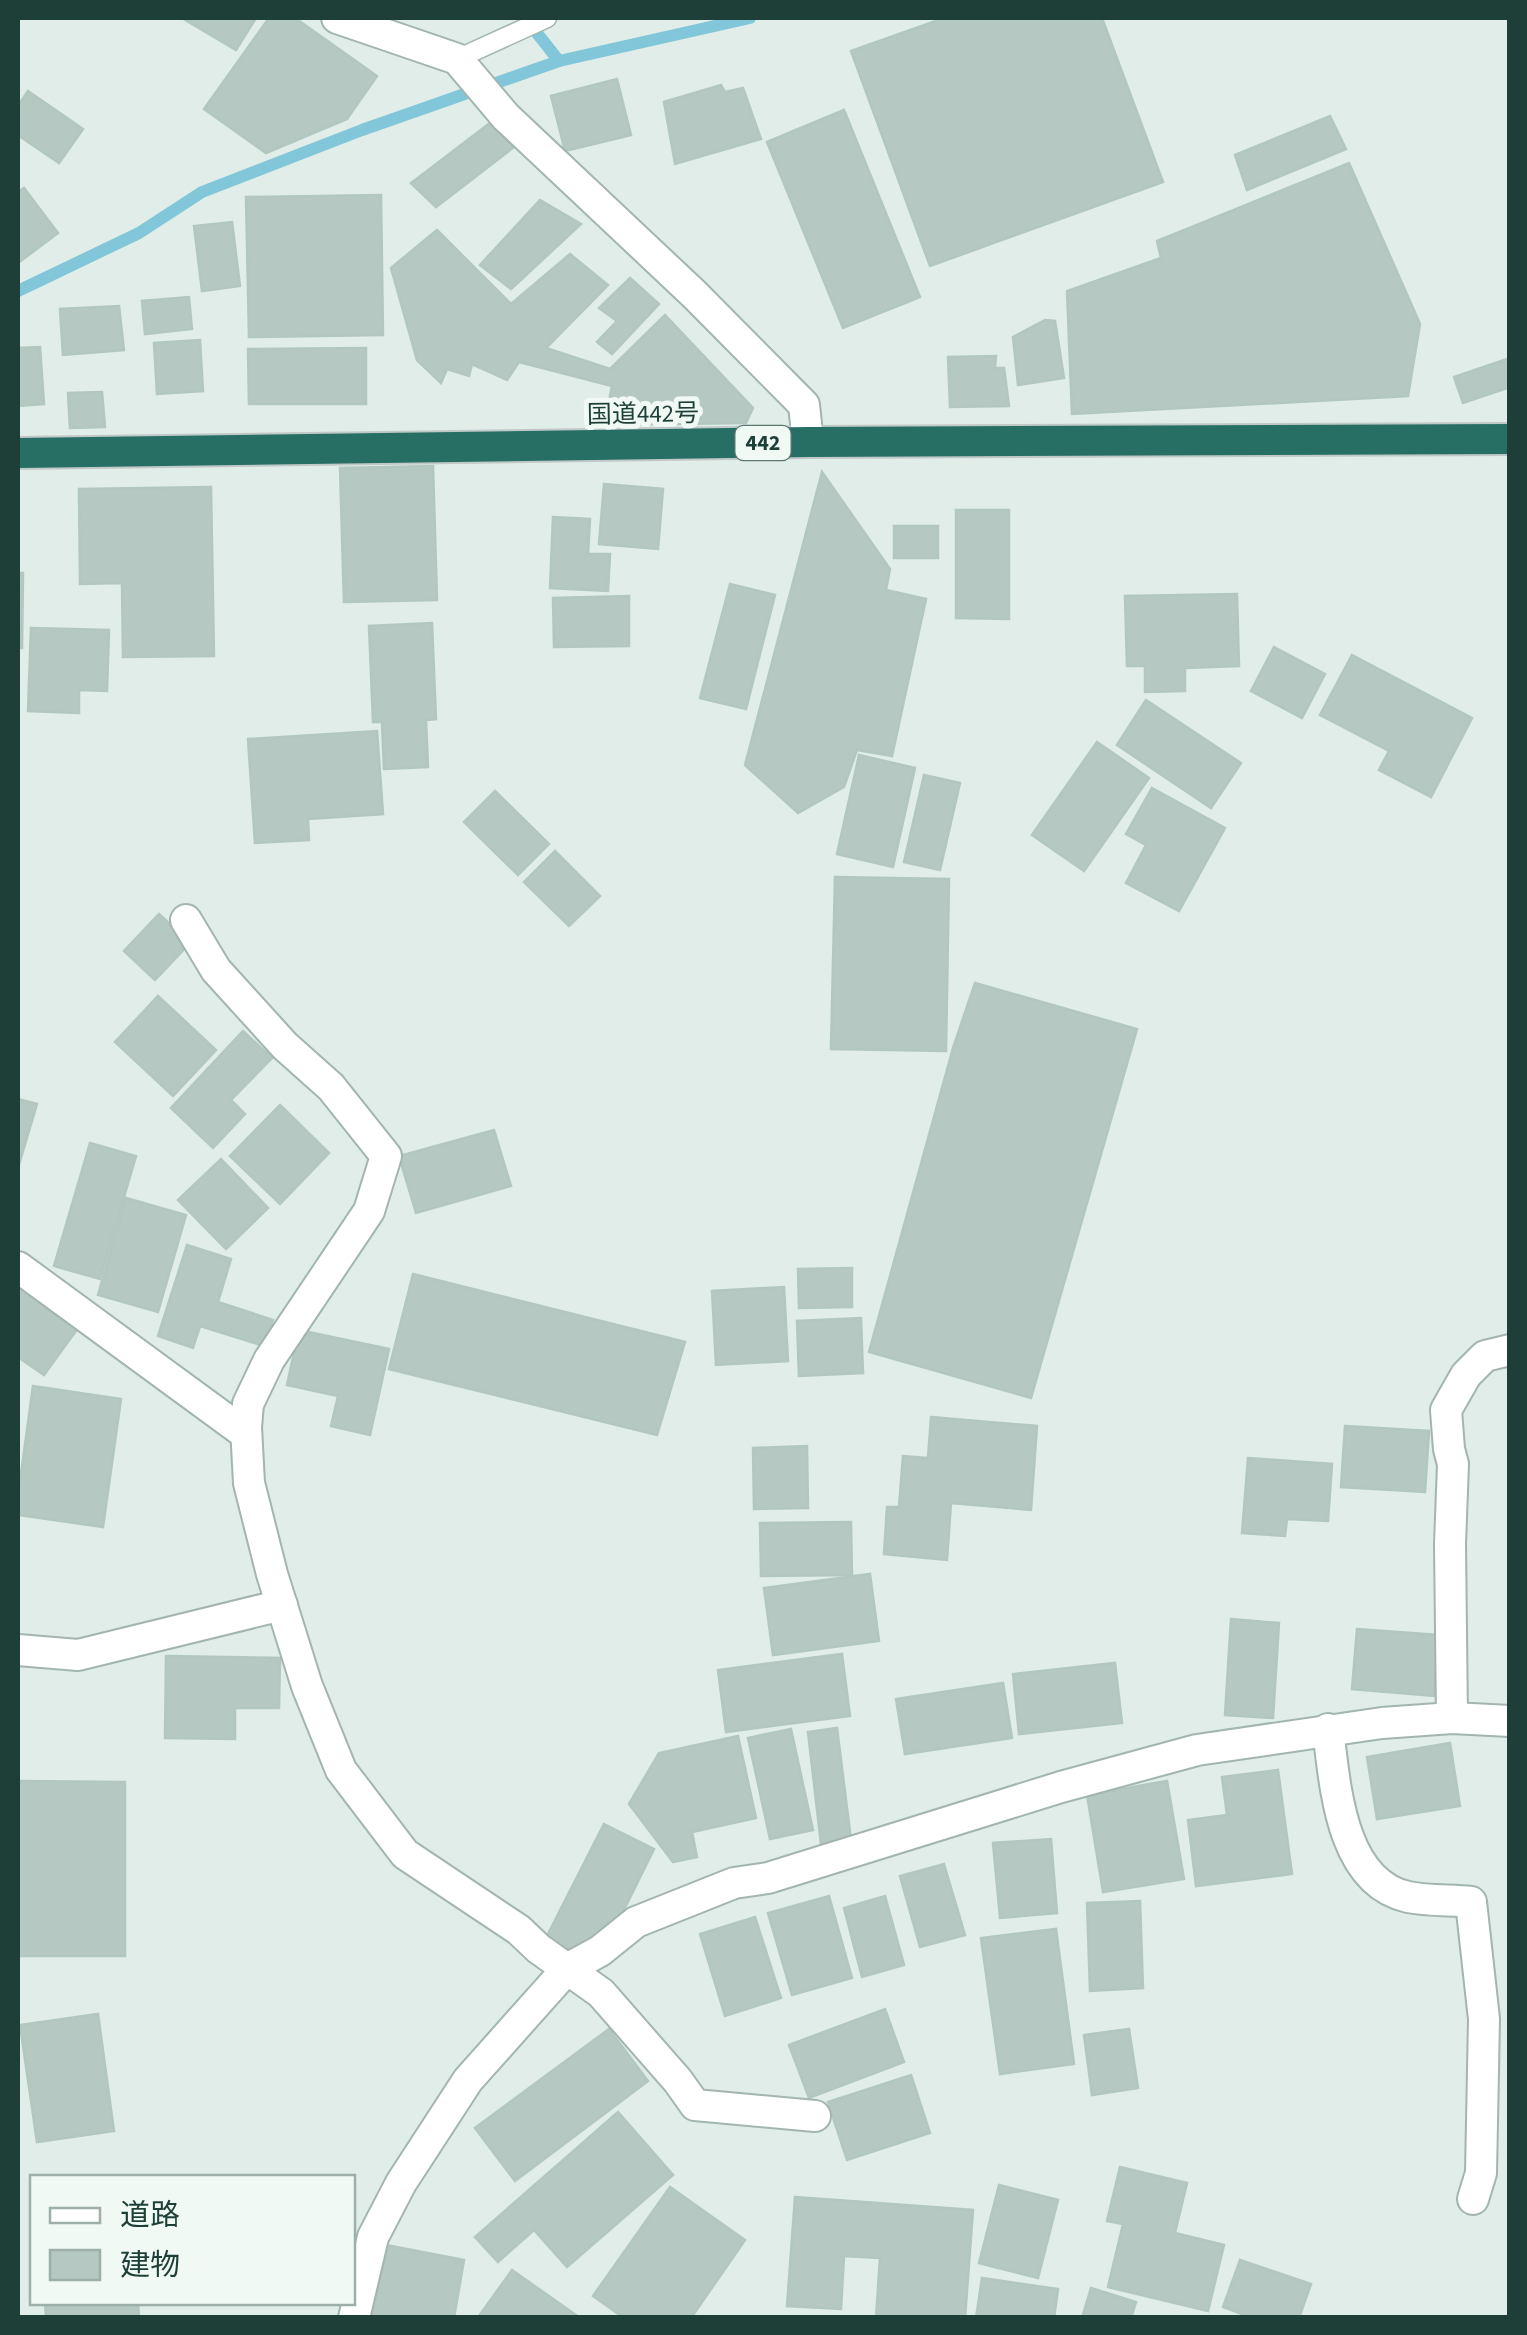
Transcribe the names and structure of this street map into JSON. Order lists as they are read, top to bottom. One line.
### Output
{"streets":{"highway":["国道442号","442"]},"legend":["道路","建物"]}
